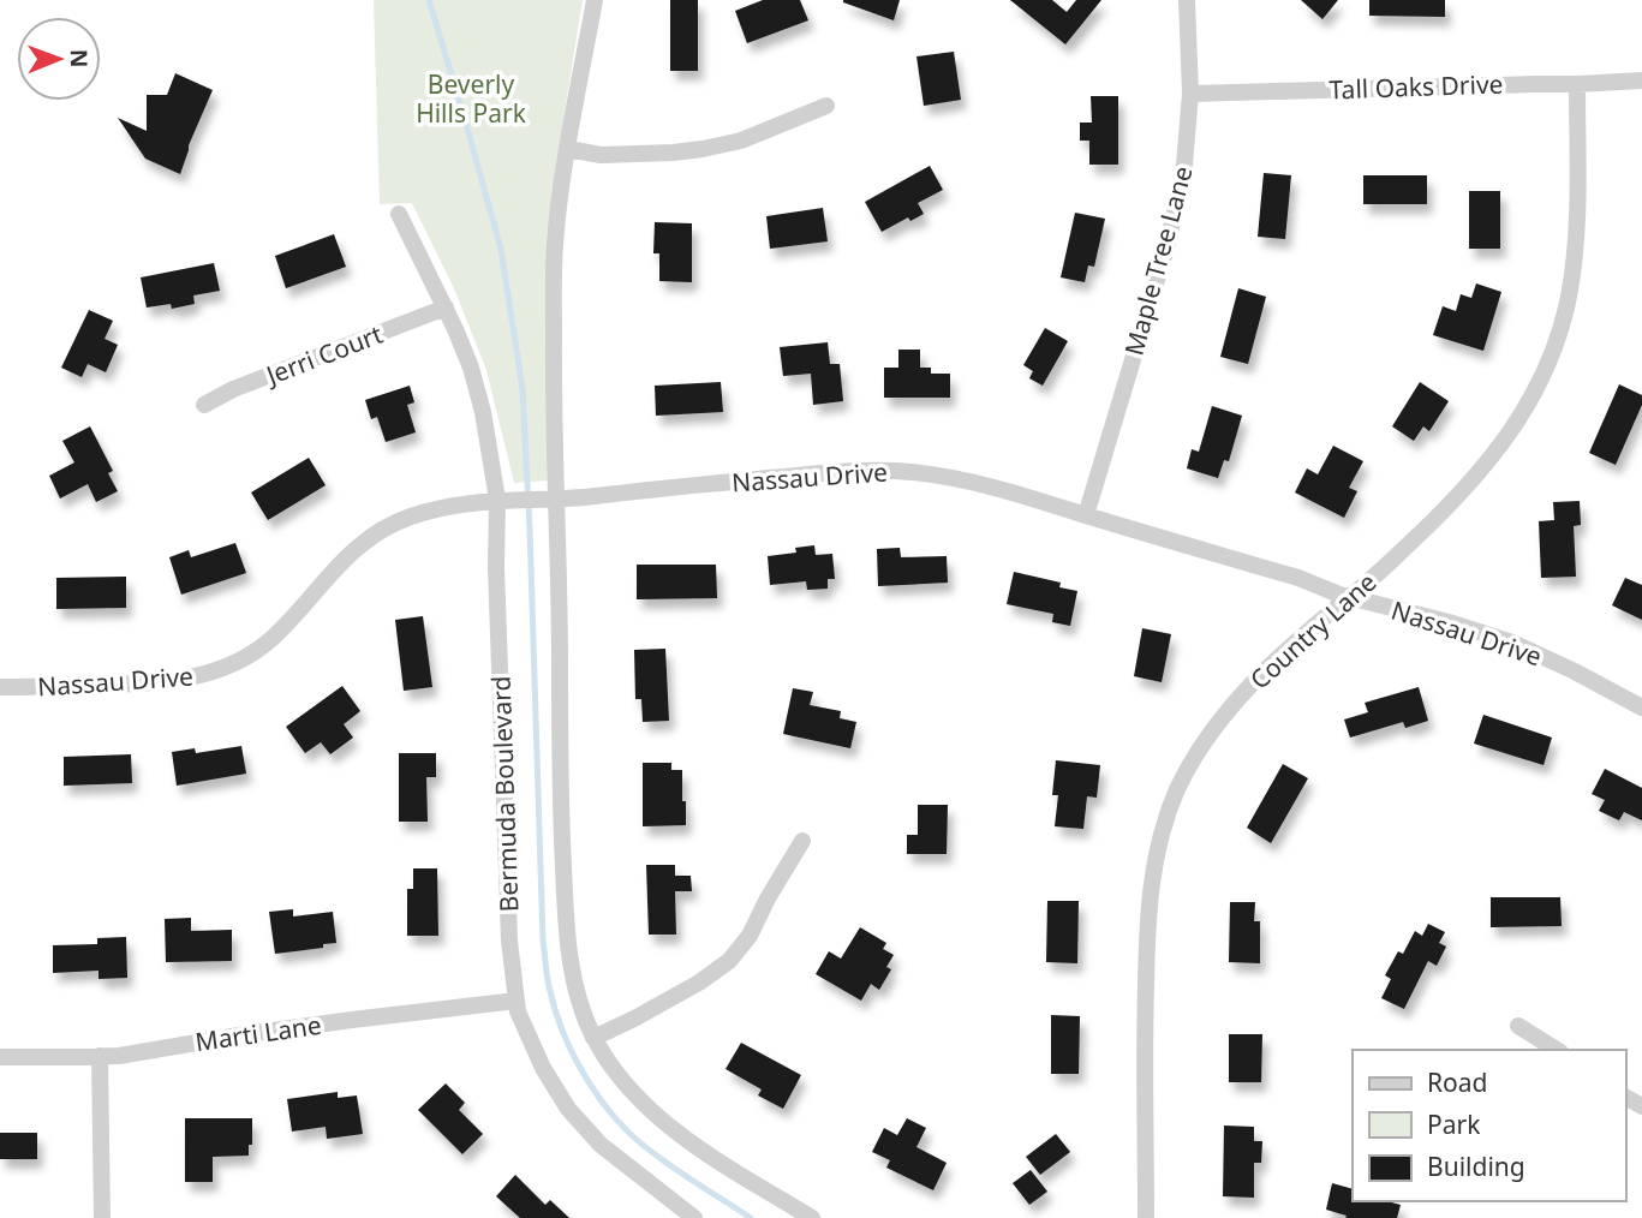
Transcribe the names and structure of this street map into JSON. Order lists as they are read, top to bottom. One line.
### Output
{"streets":{"street":["Tall Oaks Drive","Maple Tree Lane","Jerri Court","Nassau Drive","Country Lane","Bermuda Boulevard","Marti Lane"]},"crossings":[["Tall Oaks Drive","Maple Tree Lane"],["Tall Oaks Drive","Country Lane"],["Maple Tree Lane","Nassau Drive"],["Jerri Court","Bermuda Boulevard"],["Nassau Drive","Country Lane"],["Nassau Drive","Bermuda Boulevard"],["Bermuda Boulevard","Marti Lane"]],"parks":["Beverly Hills Park"],"legend":["Road","Park","Building"],"north":"right"}
